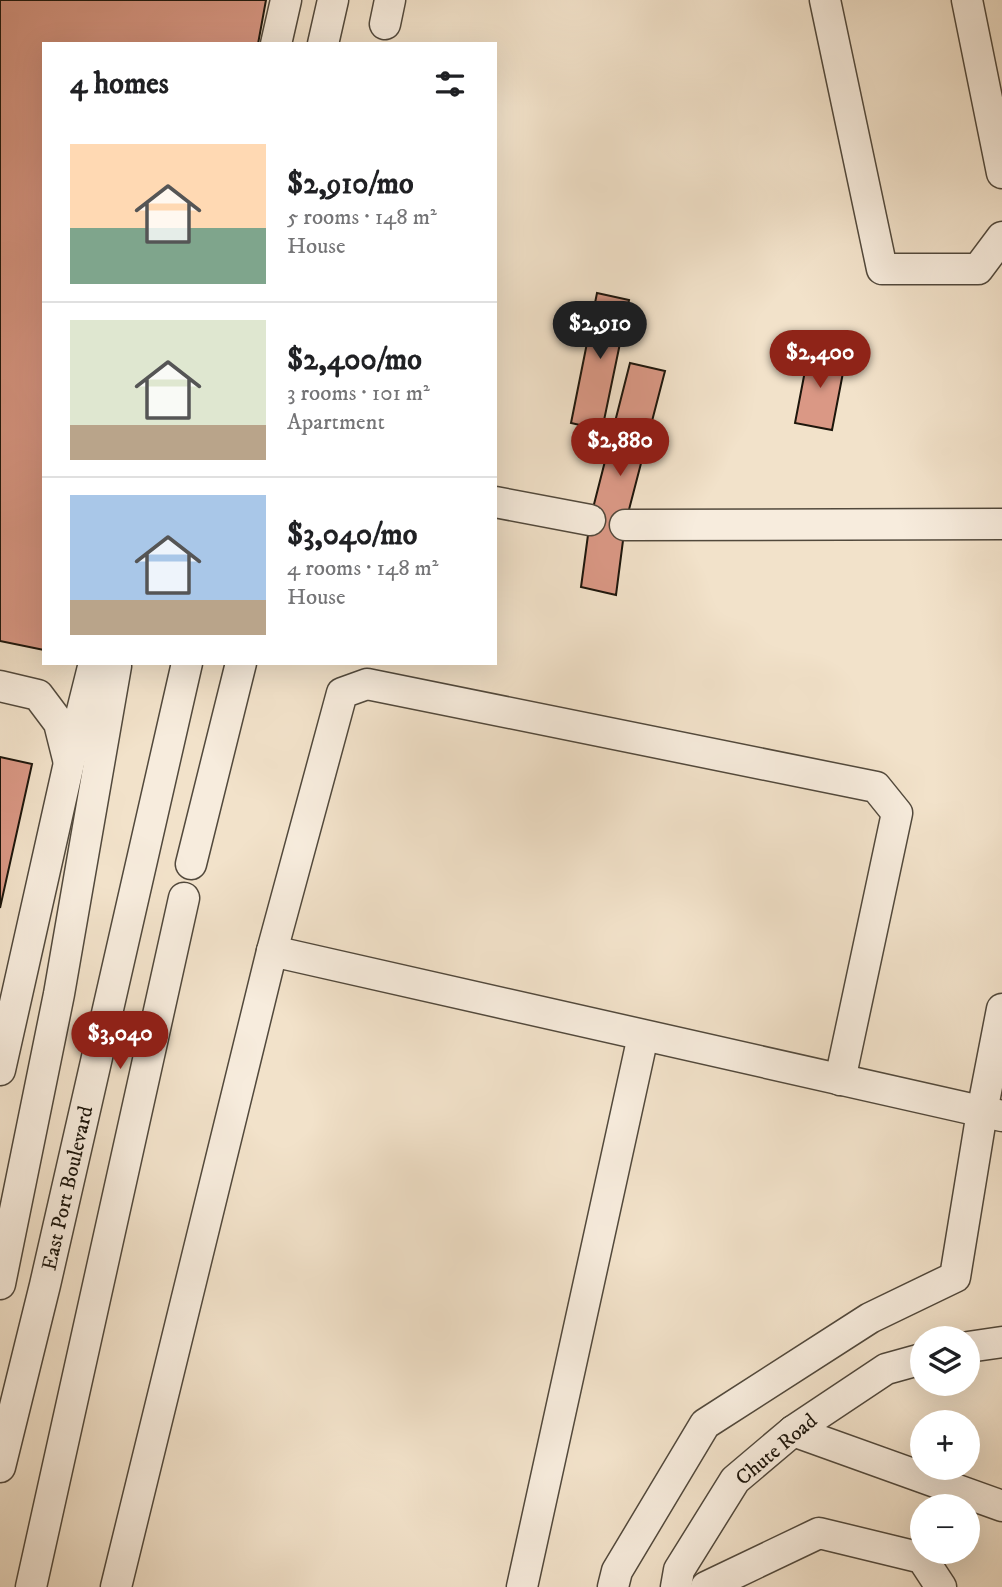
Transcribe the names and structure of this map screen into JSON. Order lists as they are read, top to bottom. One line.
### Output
{"streets":{"street":["East Port Boulevard","Chute Road"]},"page":{"heading":"4 homes","list":[{"name":"$2,910/mo","note":"5 rooms · 148 m² · House"},{"name":"$2,400/mo","note":"3 rooms · 101 m² · Apartment"},{"name":"$3,040/mo","note":"4 rooms · 148 m² · House"}],"price":["$2,910","$2,400","$2,880","$3,040"],"map_buttons":["+","−"]}}
